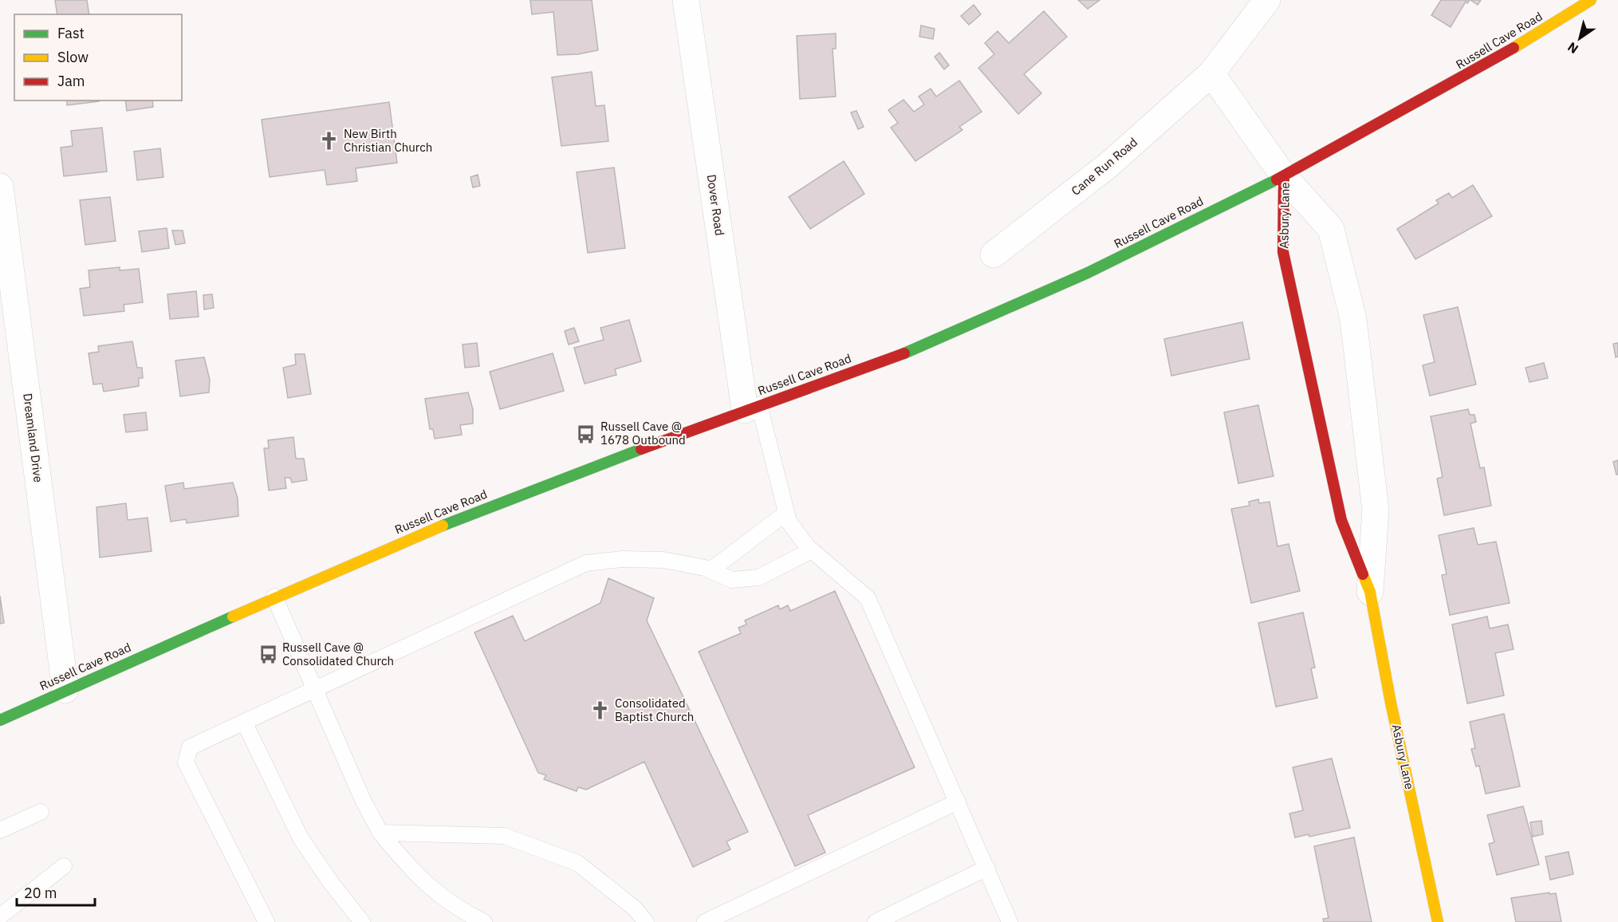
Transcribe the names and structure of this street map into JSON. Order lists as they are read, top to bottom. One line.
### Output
{"streets":{"main road":["Russell Cave Road","Asbury Lane"],"street":["Cane Run Road","Dover Road","Dreamland Drive"]},"crossings":[["Russell Cave Road","Dover Road"],["Russell Cave Road","Asbury Lane"],["Russell Cave Road","Dreamland Drive"]],"places":{"church":["New Birth Christian Church","Consolidated Baptist Church"],"bus stop":["Russell Cave @ 1678 Outbound","Russell Cave @ Consolidated Church"]},"legend":["Fast","Slow","Jam"],"scale_bar":"20 m","north":"bottom left"}
